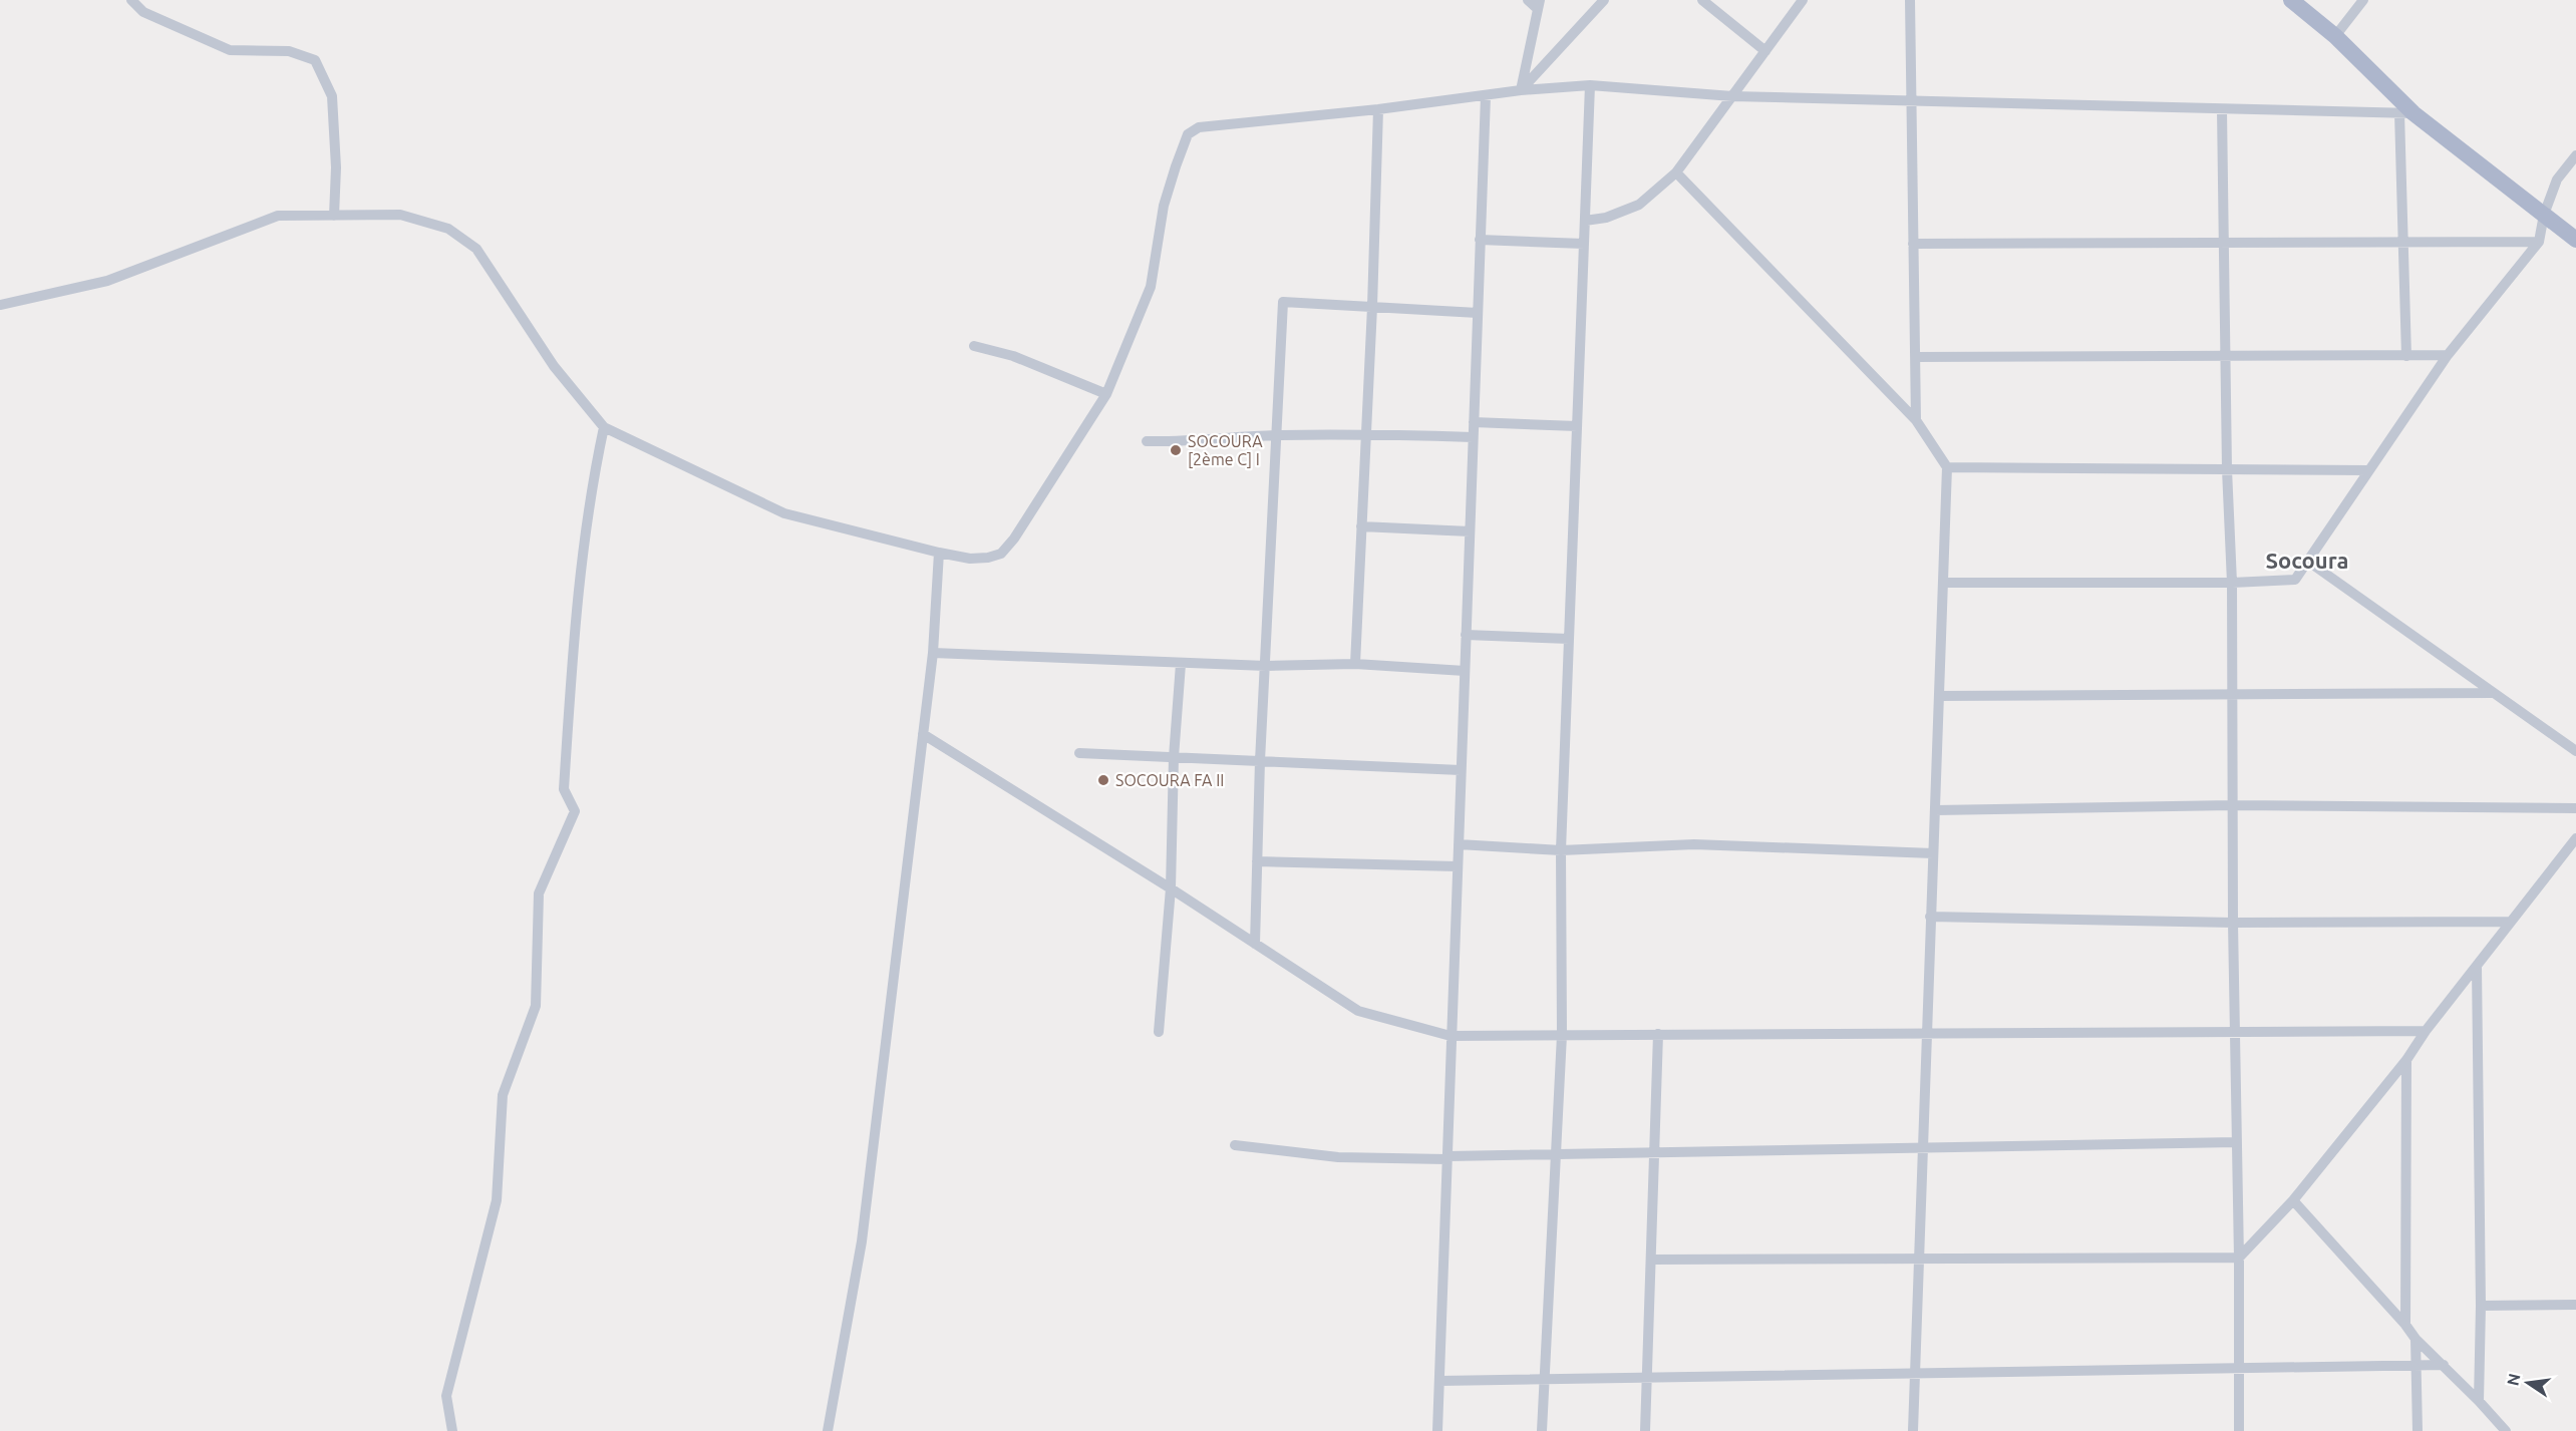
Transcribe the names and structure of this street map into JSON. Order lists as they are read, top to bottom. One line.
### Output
{"districts":["Socoura"],"places":["SOCOURA [2ème C] I","SOCOURA FA II"],"north":"left"}
